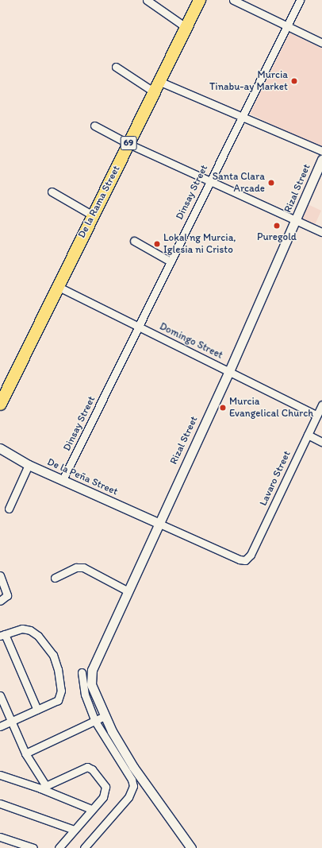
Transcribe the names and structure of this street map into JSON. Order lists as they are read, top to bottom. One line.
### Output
{"streets":{"highway":["69","De la Rama Street"],"street":["Rizal Street","Dinsay Street","Domingo Street","De la Peña Street","Lavaro Street"]},"crossings":[["Rizal Street","Domingo Street"],["Rizal Street","De la Peña Street"],["Rizal Street","Lavaro Street"],["Dinsay Street","Domingo Street"],["Dinsay Street","De la Peña Street"],["De la Rama Street","Domingo Street"],["Domingo Street","Lavaro Street"],["De la Peña Street","Lavaro Street"]],"places":["Murcia Tinabu-ay Market","Santa Clara Arcade","Puregold","Lokal ng Murcia, Iglesia ni Cristo","Murcia Evangelical Church"]}
